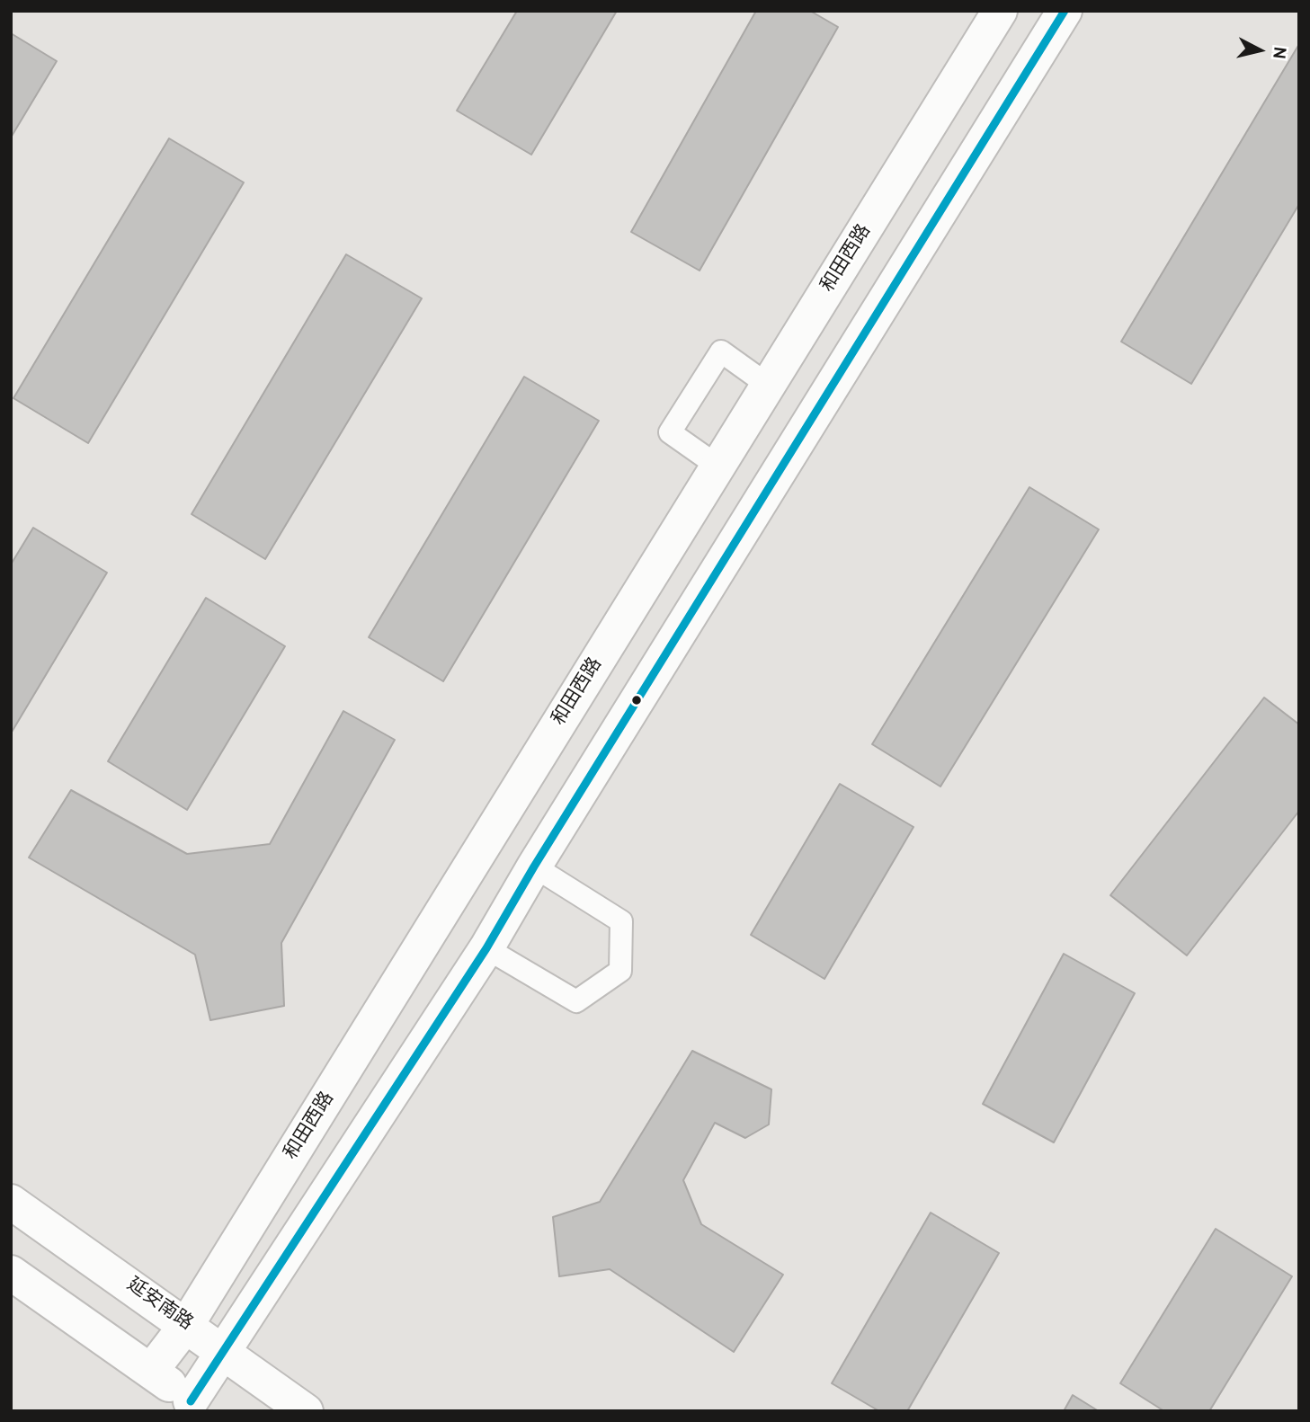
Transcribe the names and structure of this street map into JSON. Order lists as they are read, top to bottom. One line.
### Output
{"streets":{"main road":["和田西路","延安南路"]},"crossings":[["和田西路","延安南路"]],"north":"right"}
